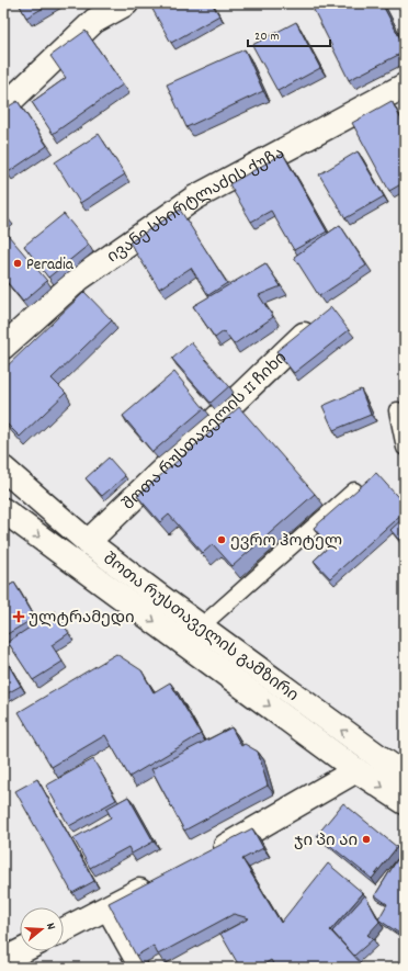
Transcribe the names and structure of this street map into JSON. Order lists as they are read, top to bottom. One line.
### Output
{"streets":{"street":["ივანე სხირტლაძის ქუჩა","შოთა რუსთაველის II ჩიხი","შოთა რუსთაველის გამზირი"]},"crossings":[["შოთა რუსთაველის II ჩიხი","შოთა რუსთაველის გამზირი"]],"places":{"other":["Peradia","ევრო ჰოტელ","ჯი პი აი"],"health":["ულტრამედი"]},"scale_bar":"20 m","north":"right"}
